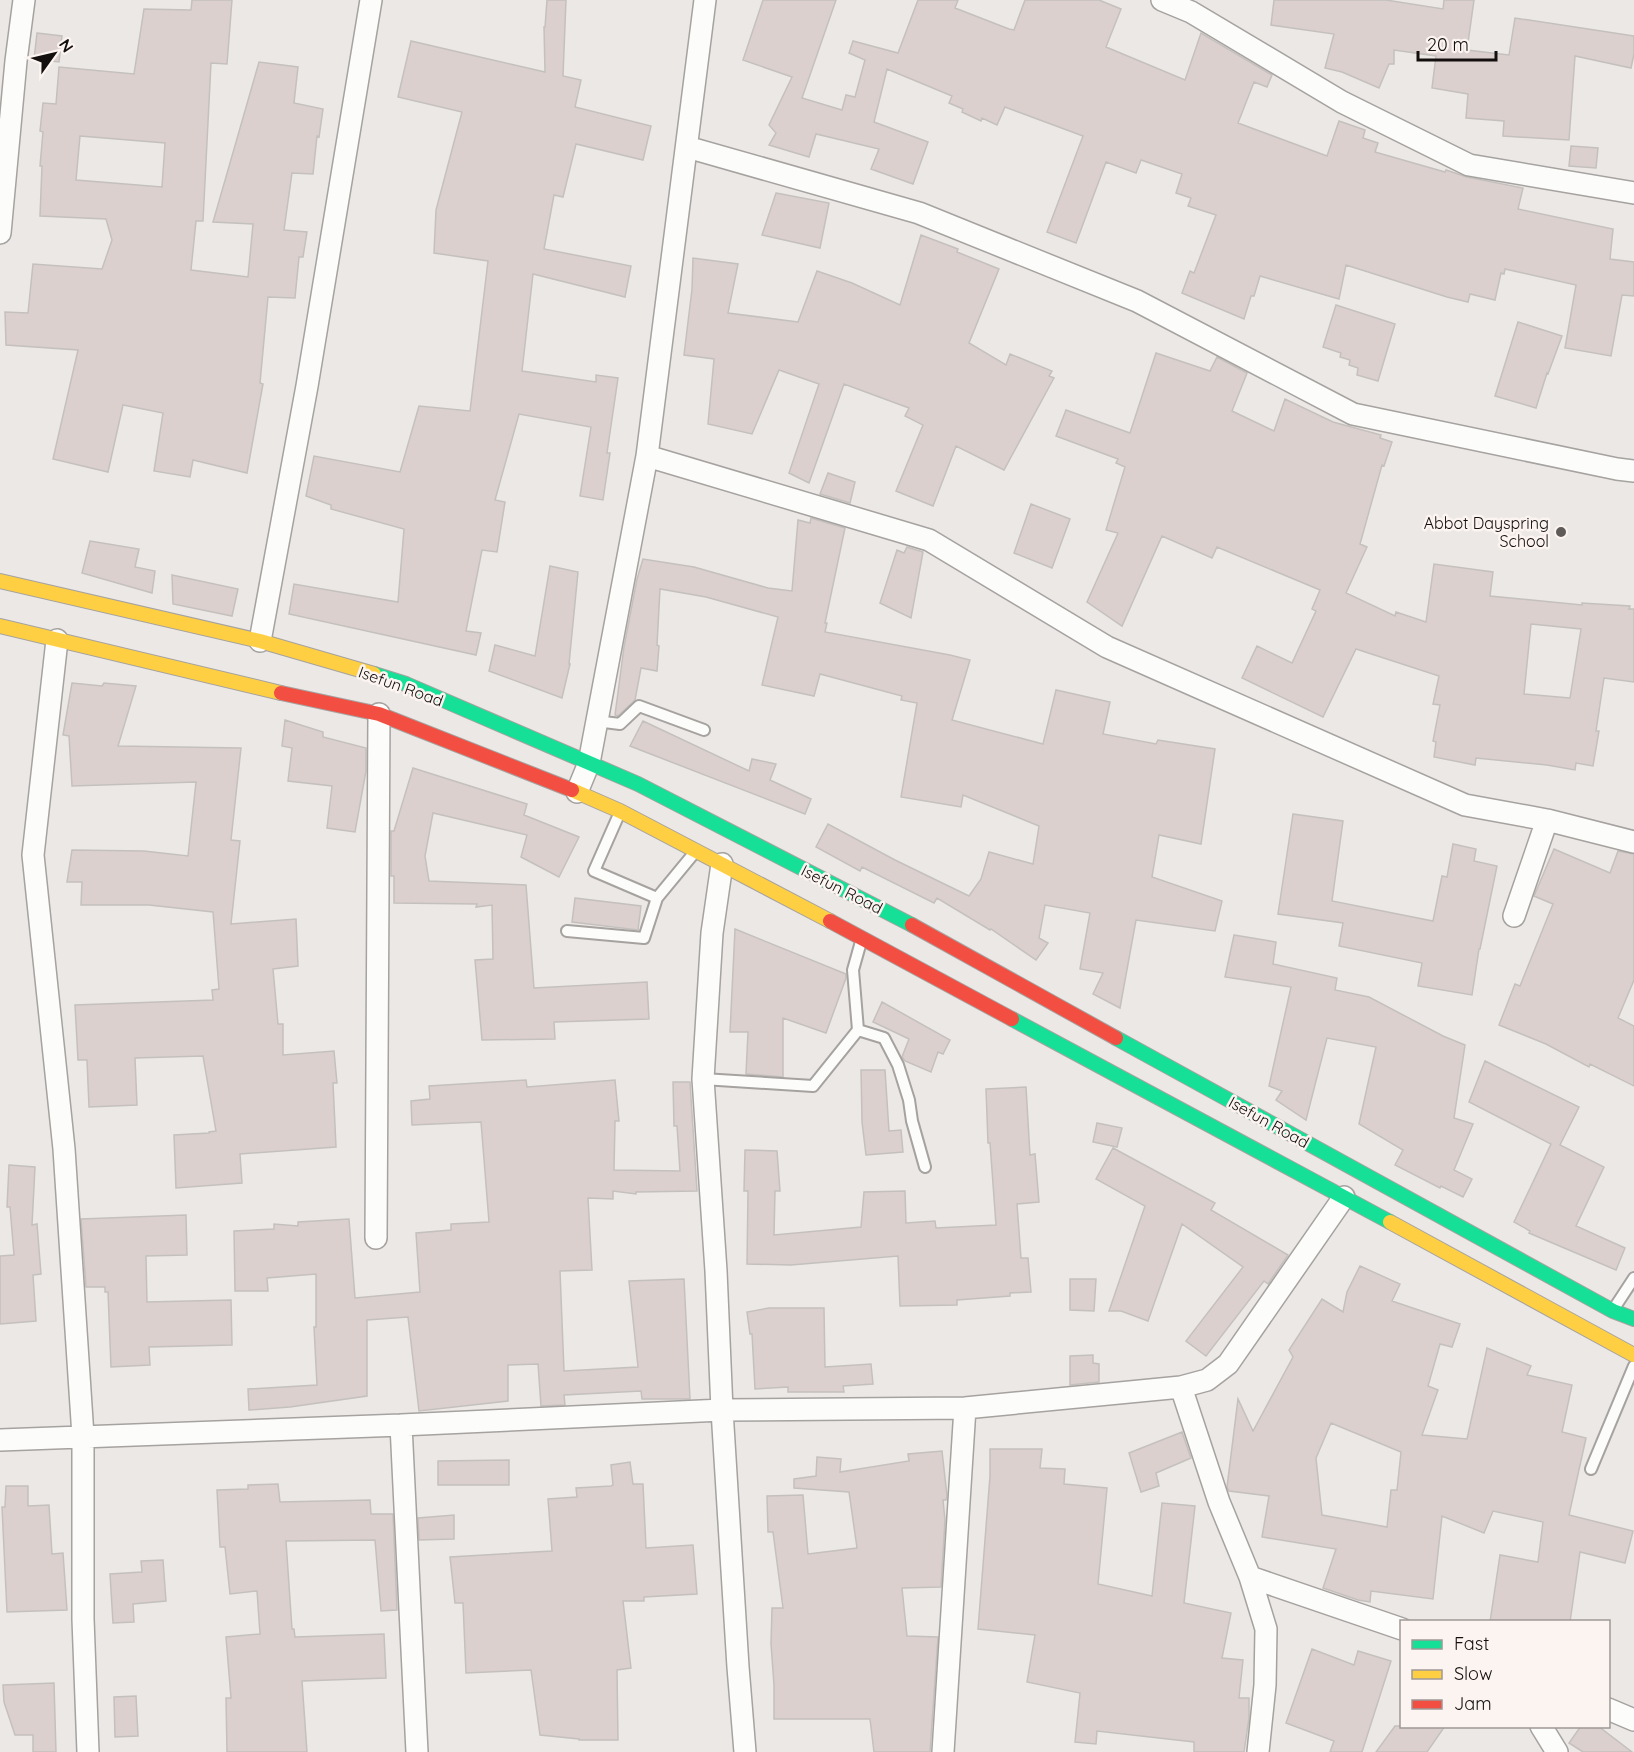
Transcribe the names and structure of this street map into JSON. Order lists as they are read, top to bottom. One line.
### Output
{"streets":{"street":["Isefun Road"]},"places":["Abbot Dayspring School"],"legend":["Fast","Slow","Jam"],"scale_bar":"20 m","north":"top right"}
